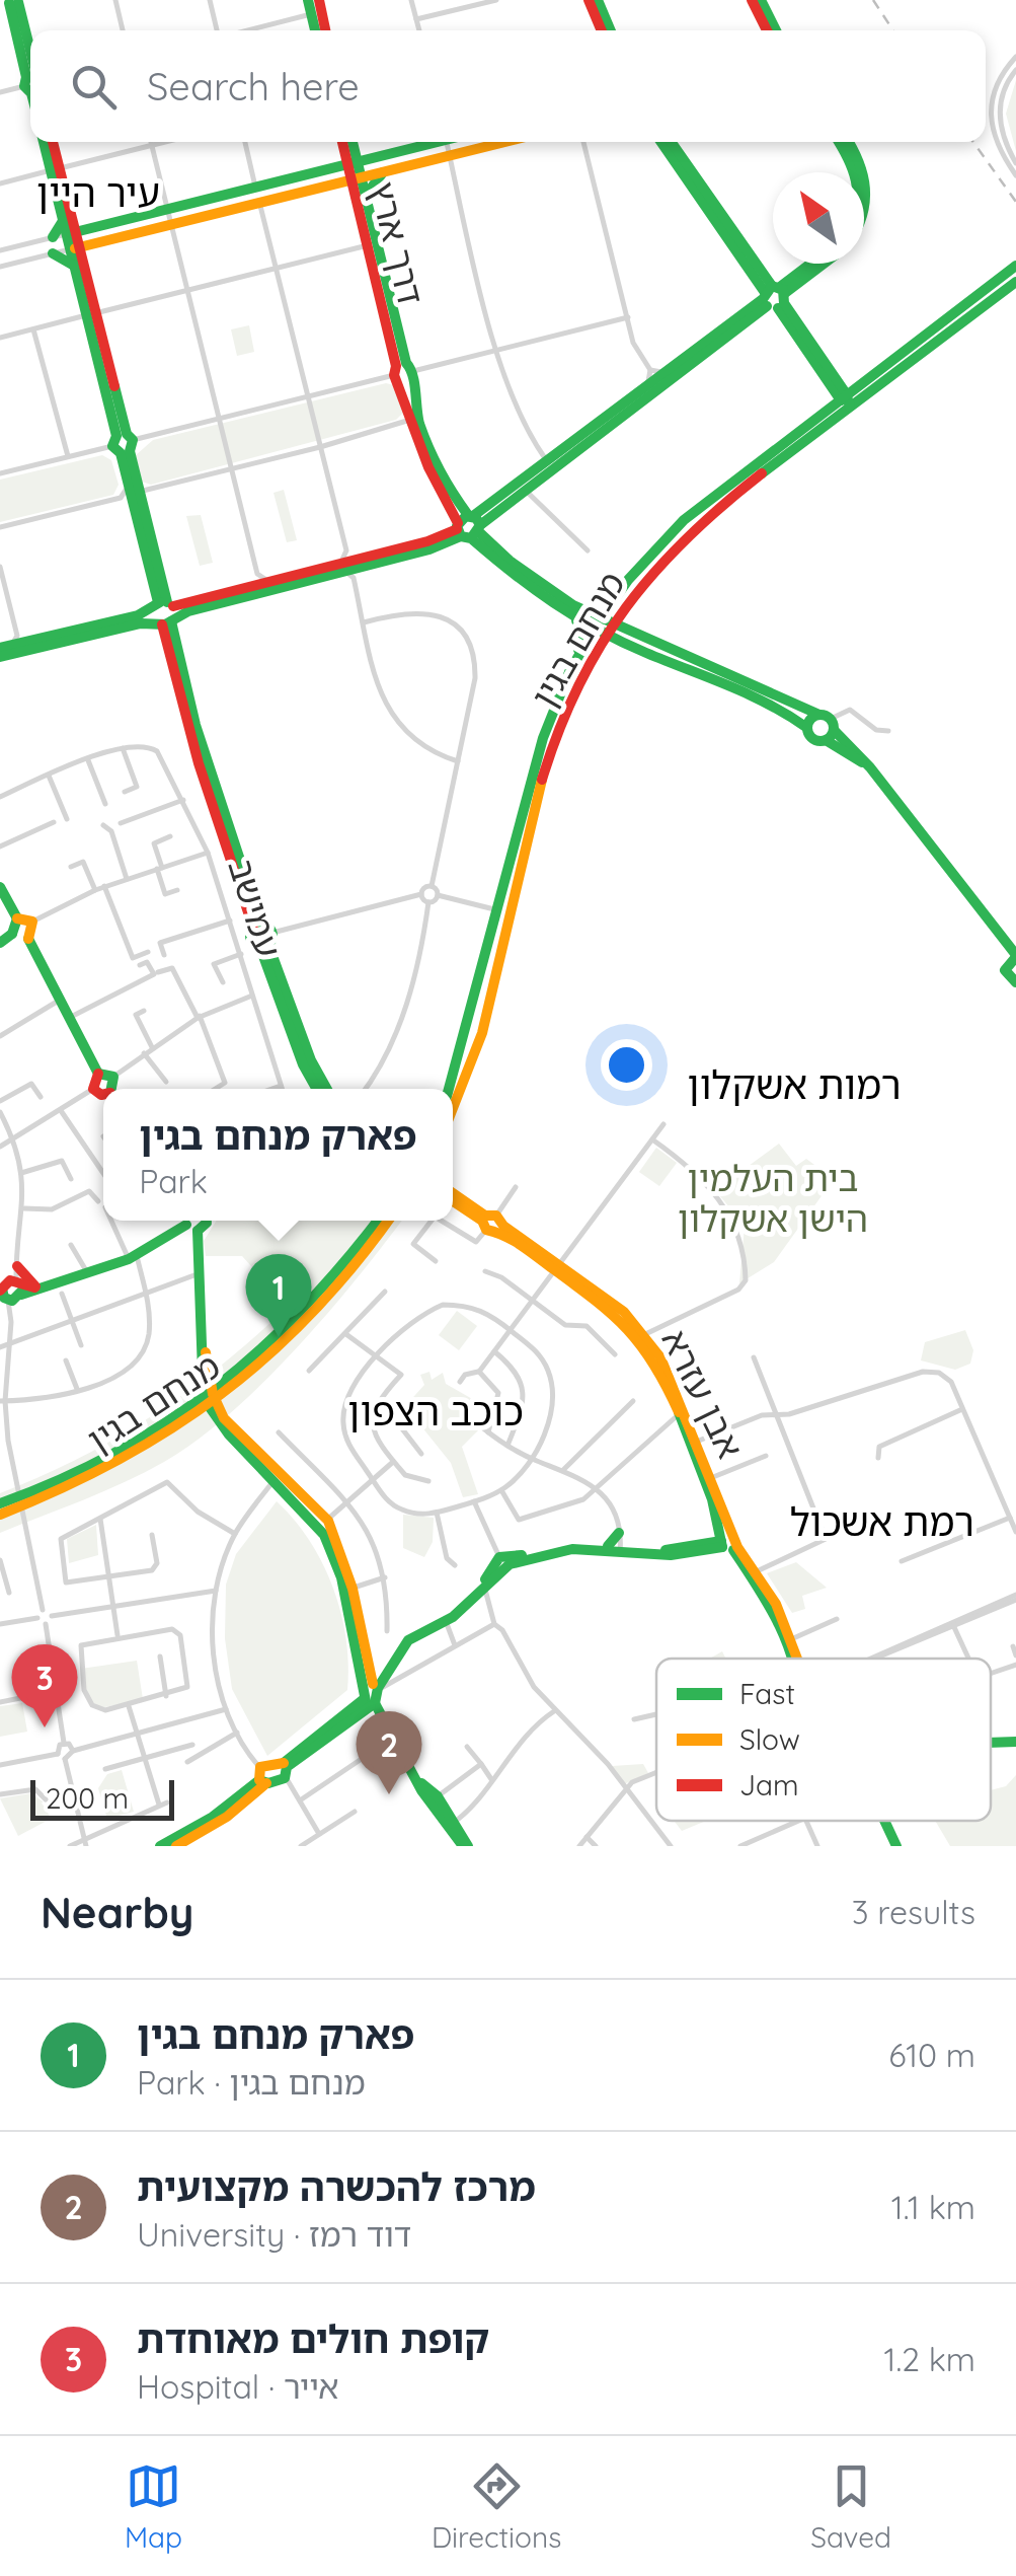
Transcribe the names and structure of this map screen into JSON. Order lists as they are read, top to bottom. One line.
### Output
{"streets":{"street":["דרך ארץ","מנחם בגין","עמישב","אבן עזרא"]},"crossings":[["דרך ארץ","מנחם בגין"]],"districts":["עיר היין","רמות אשקלון","כוכב הצפון","רמת אשכול"],"parks":["בית העלמין הישן אשקלון"],"legend":["Fast","Slow","Jam"],"scale_bar":"200 m","north":"top left","page":{"search":"Search here","popup":["פארק מנחם בגין","Park"],"pins":["1","3","2"],"scale":"200 m","heading":["Nearby","3 results"],"list":[{"mark":"1","name":"פארק מנחם בגין","note":"Park · מנחם בגין","value":"610 m"},{"mark":"2","name":"מרכז להכשרה מקצועית","note":"University · דוד רמז","value":"1.1 km"},{"mark":"3","name":"קופת חולים מאוחדת","note":"Hospital · אייר","value":"1.2 km"}],"nav":["Map","Directions","Saved"]}}
